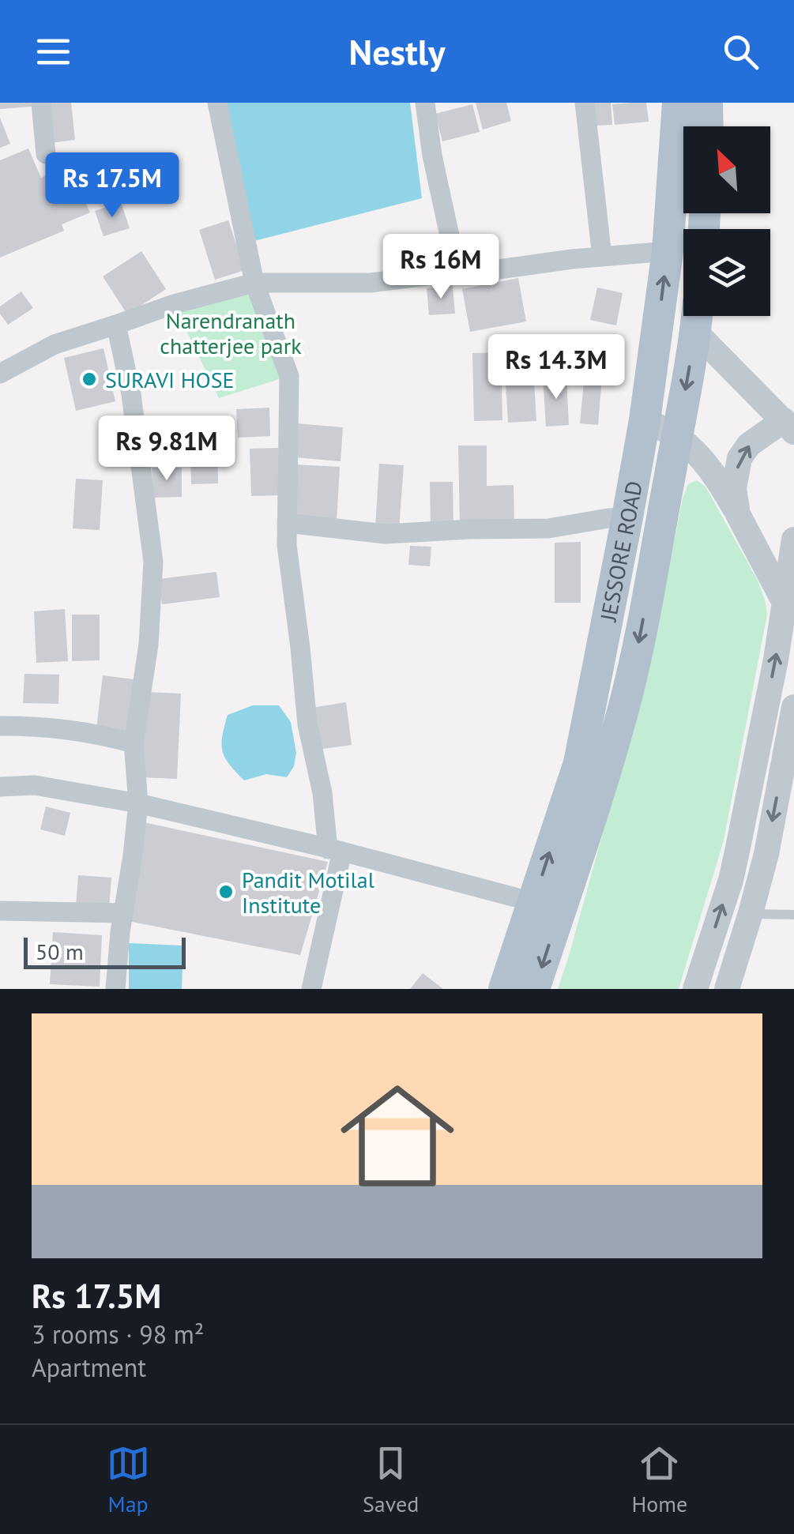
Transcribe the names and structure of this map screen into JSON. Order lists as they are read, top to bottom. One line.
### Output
{"streets":{"main road":["JESSORE ROAD"]},"parks":["Narendranath chatterjee park"],"places":["SURAVI HOSE","Pandit Motilal Institute"],"scale_bar":"50 m","north":"top left","page":{"header":"Nestly","price":["Rs 17.5M","Rs 16M","Rs 14.3M","Rs 9.81M"],"scale":"50 m","list":[{"name":"Rs 17.5M","note":"3 rooms · 98 m² · Apartment"}],"tabs":["Map","Saved","Home"]}}
